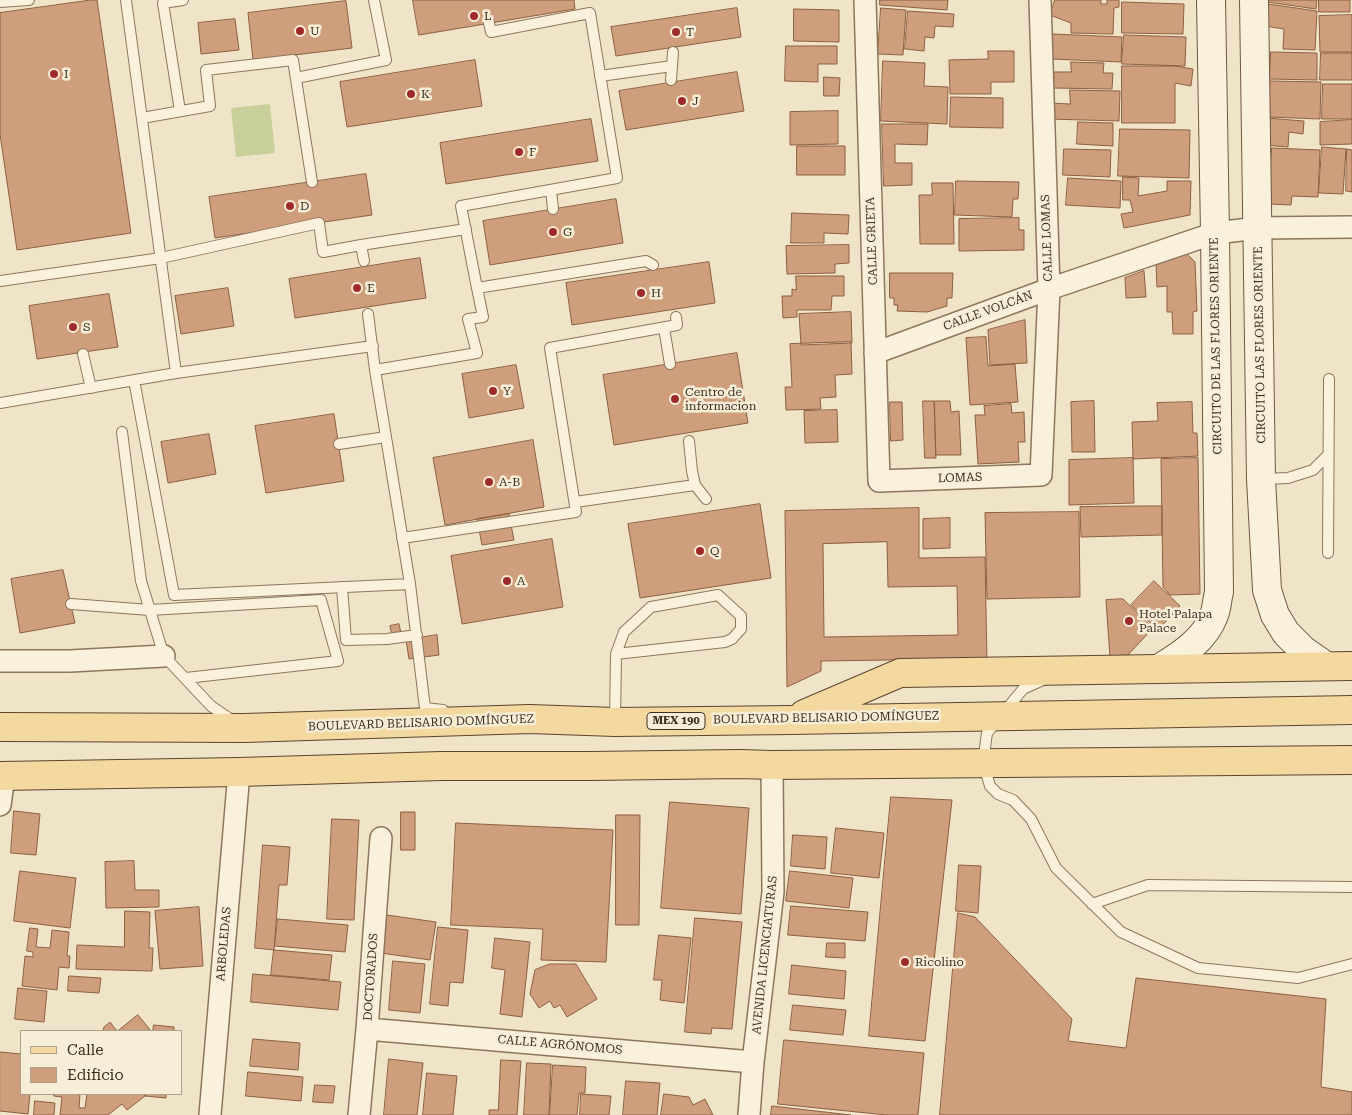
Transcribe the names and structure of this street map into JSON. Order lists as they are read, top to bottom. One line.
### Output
{"streets":{"main road":["CIRCUITO LAS FLORES ORIENTE","CIRCUITO DE LAS FLORES ORIENTE","BOULEVARD BELISARIO DOMÍNGUEZ","MEX 190"],"street":["CALLE LOMAS","CALLE GRIETA","CALLE VOLCÁN","LOMAS","ARBOLEDAS","AVENIDA LICENCIATURAS","DOCTORADOS","CALLE AGRÓNOMOS"]},"crossings":[["CALLE LOMAS","CALLE VOLCÁN"],["CALLE LOMAS","LOMAS"],["CALLE GRIETA","CALLE VOLCÁN"],["CALLE GRIETA","LOMAS"],["CALLE VOLCÁN","CIRCUITO LAS FLORES ORIENTE"],["CALLE VOLCÁN","CIRCUITO DE LAS FLORES ORIENTE"],["AVENIDA LICENCIATURAS","CALLE AGRÓNOMOS"],["DOCTORADOS","CALLE AGRÓNOMOS"]],"places":["L","U","T","I","K","J","F","D","G","E","H","S","Y","Centro de informacion","A-B","Q","A","Hotel Palapa Palace","Ricolino"],"legend":["Calle","Edificio"]}
